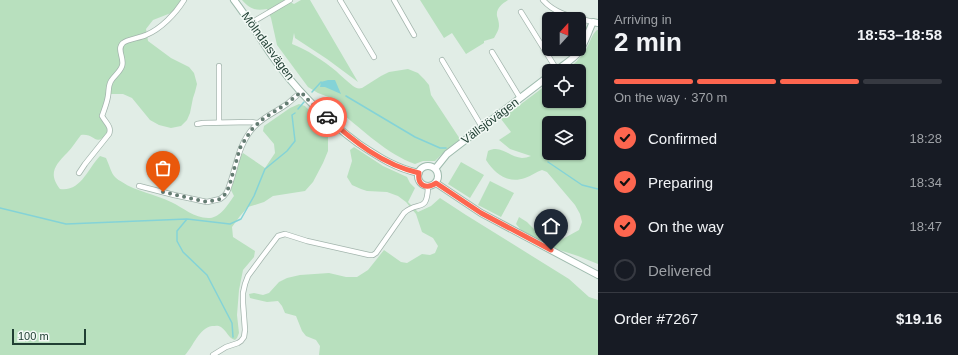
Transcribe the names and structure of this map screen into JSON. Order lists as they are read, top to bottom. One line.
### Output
{"streets":{"street":["Mölndalsvägen","Vällsjövägen"]},"crossings":[["Mölndalsvägen","Vällsjövägen"]],"scale_bar":"100 m","north":"top","page":{"heading":["2 min","Arriving in","18:53–18:58"],"panel":["Order #7267","$19.16"],"bar":"On the way · 370 m","list":[["Confirmed","18:28"],["Preparing","18:34"],["On the way","18:47"],"Delivered"],"scale":"100 m"}}
